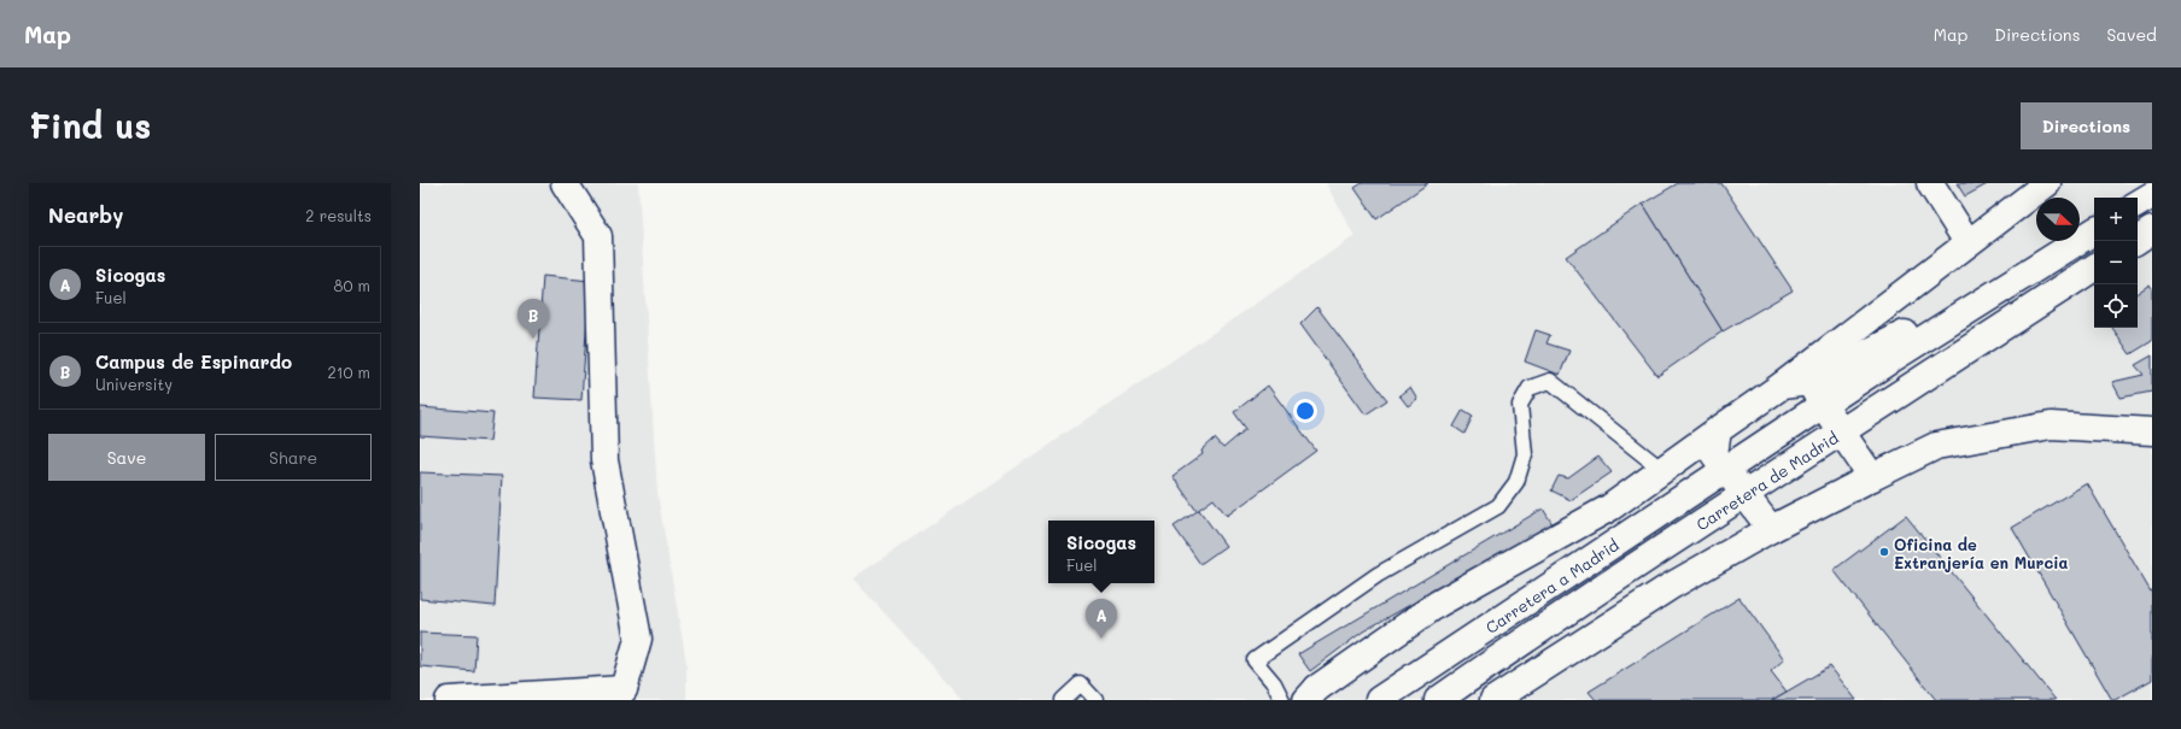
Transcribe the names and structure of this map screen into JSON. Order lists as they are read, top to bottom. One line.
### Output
{"streets":{"main road":["Carretera de Madrid","Carretera a Madrid"]},"crossings":[["Carretera de Madrid","Carretera a Madrid"]],"places":["Oficina de Extranjería en Murcia"],"north":"right","page":{"header":"Map","nav":["Map","Directions","Saved"],"buttons":["Directions",["Save","Share"]],"title":"Find us","heading":["Nearby","2 results"],"map_buttons":["+","−"],"list":[{"mark":"A","name":"Sicogas","note":"Fuel","value":"80 m"},{"mark":"B","name":"Campus de Espinardo","note":"University","value":"210 m"}],"pins":["B","A"],"popup":["Sicogas","Fuel"]}}
